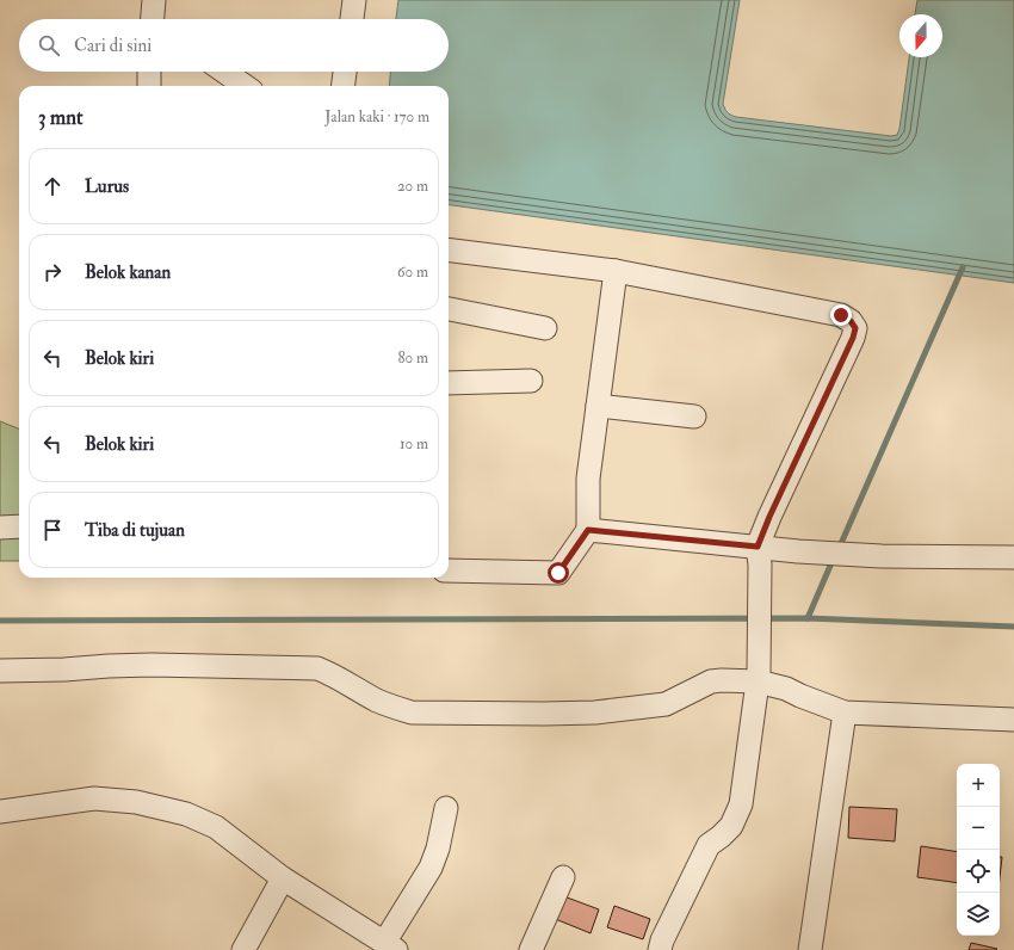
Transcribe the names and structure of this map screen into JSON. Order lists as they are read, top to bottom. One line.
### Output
{"north":"bottom","page":{"search":"Cari di sini","heading":["3 mnt","Jalan kaki · 170 m"],"list":[["Lurus","20 m"],["Belok kanan","60 m"],["Belok kiri","80 m"],["Belok kiri","10 m"],"Tiba di tujuan"],"map_buttons":["+","−"]}}
